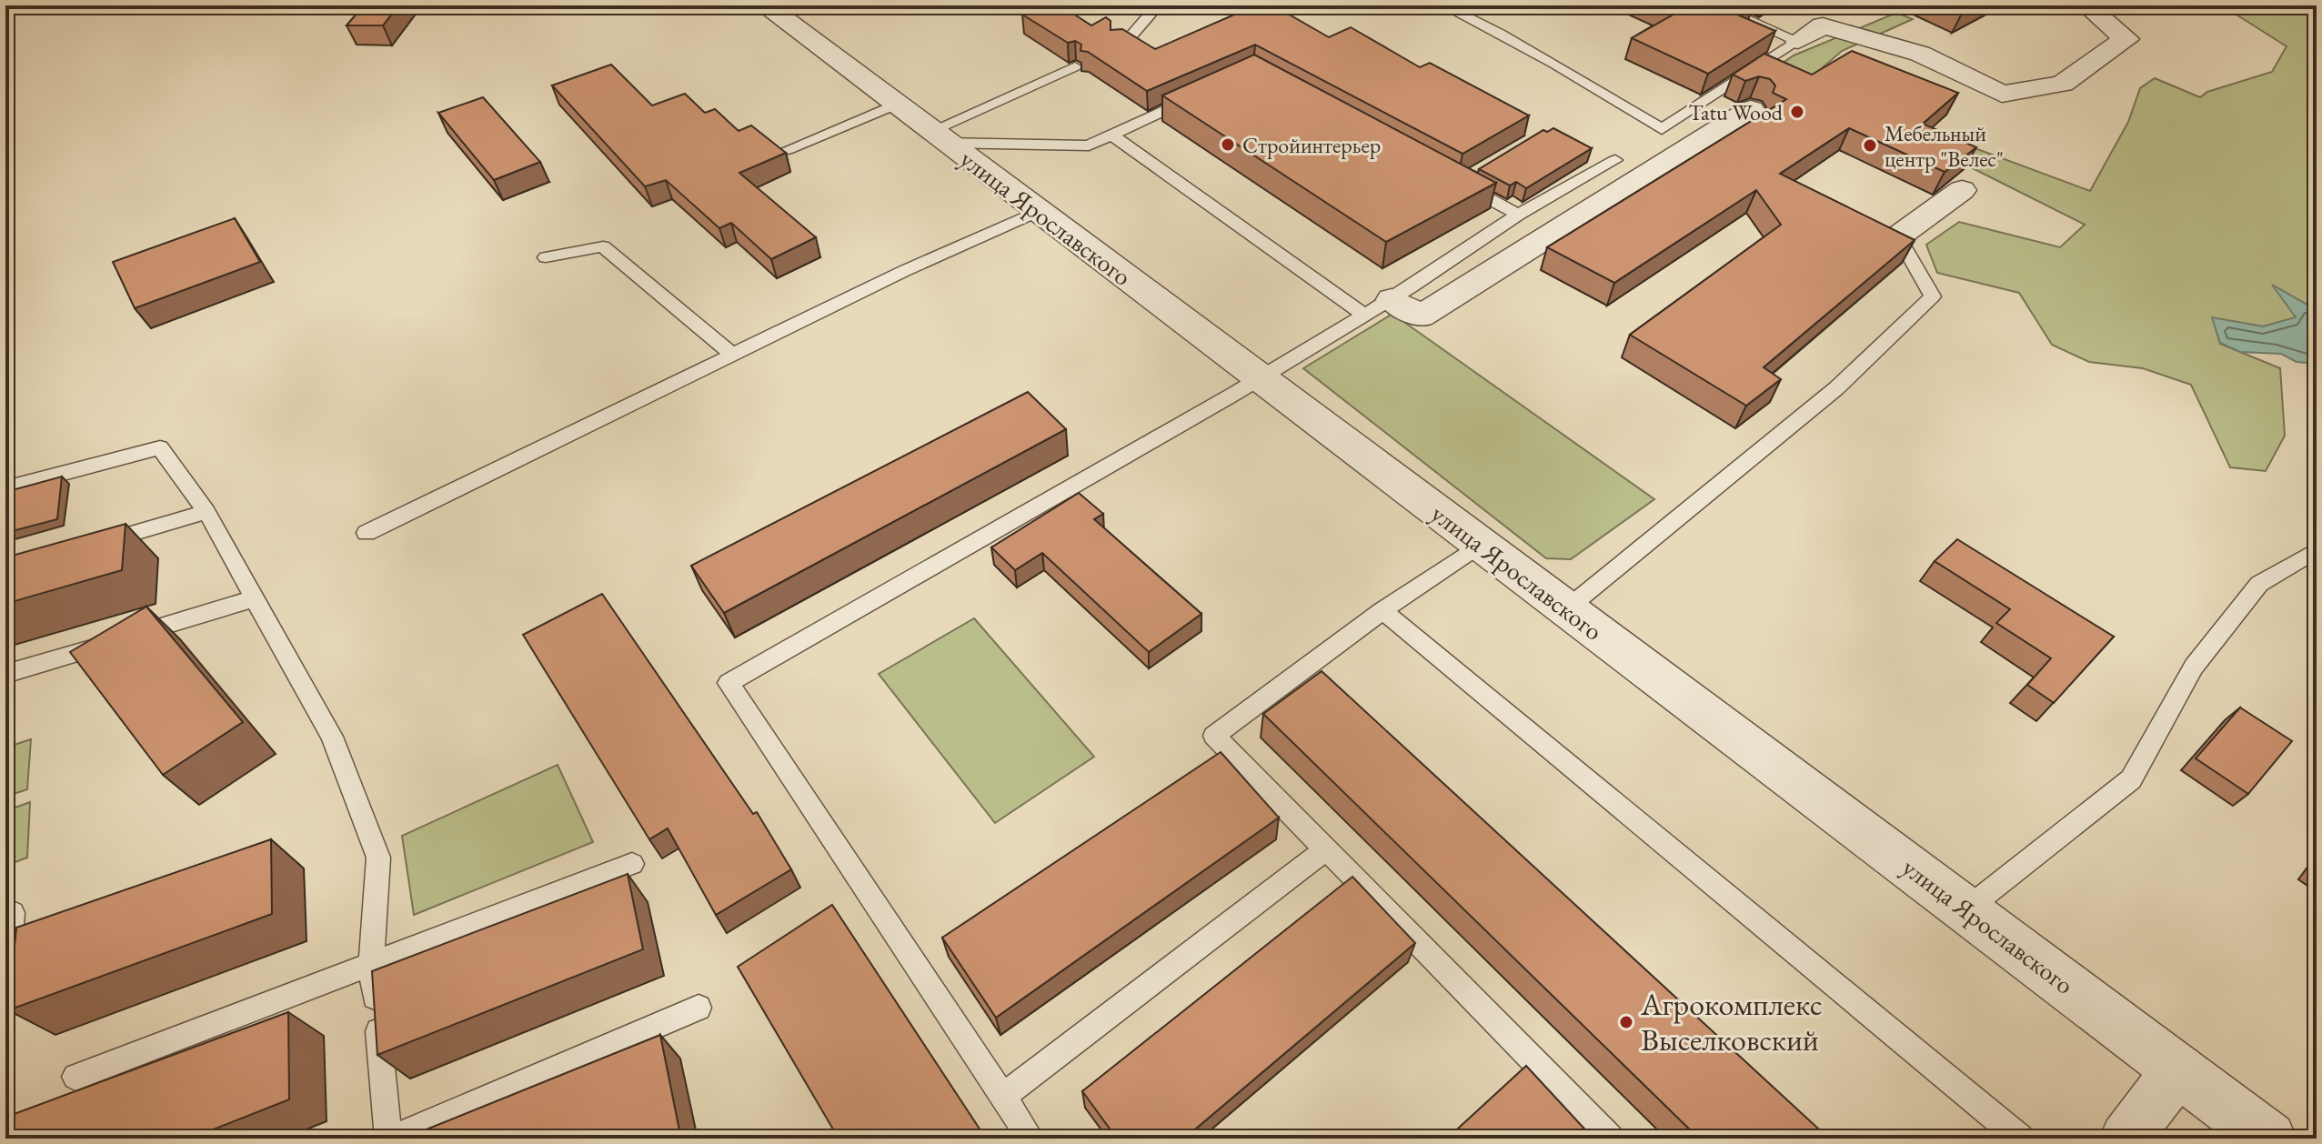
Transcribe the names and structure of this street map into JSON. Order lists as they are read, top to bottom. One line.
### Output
{"streets":{"street":["улица Ярославского"]},"places":["Tatu Wood","Стройинтерьер","Мебельный центр \"Велес\"","Агрокомплекс Выселковский"]}
